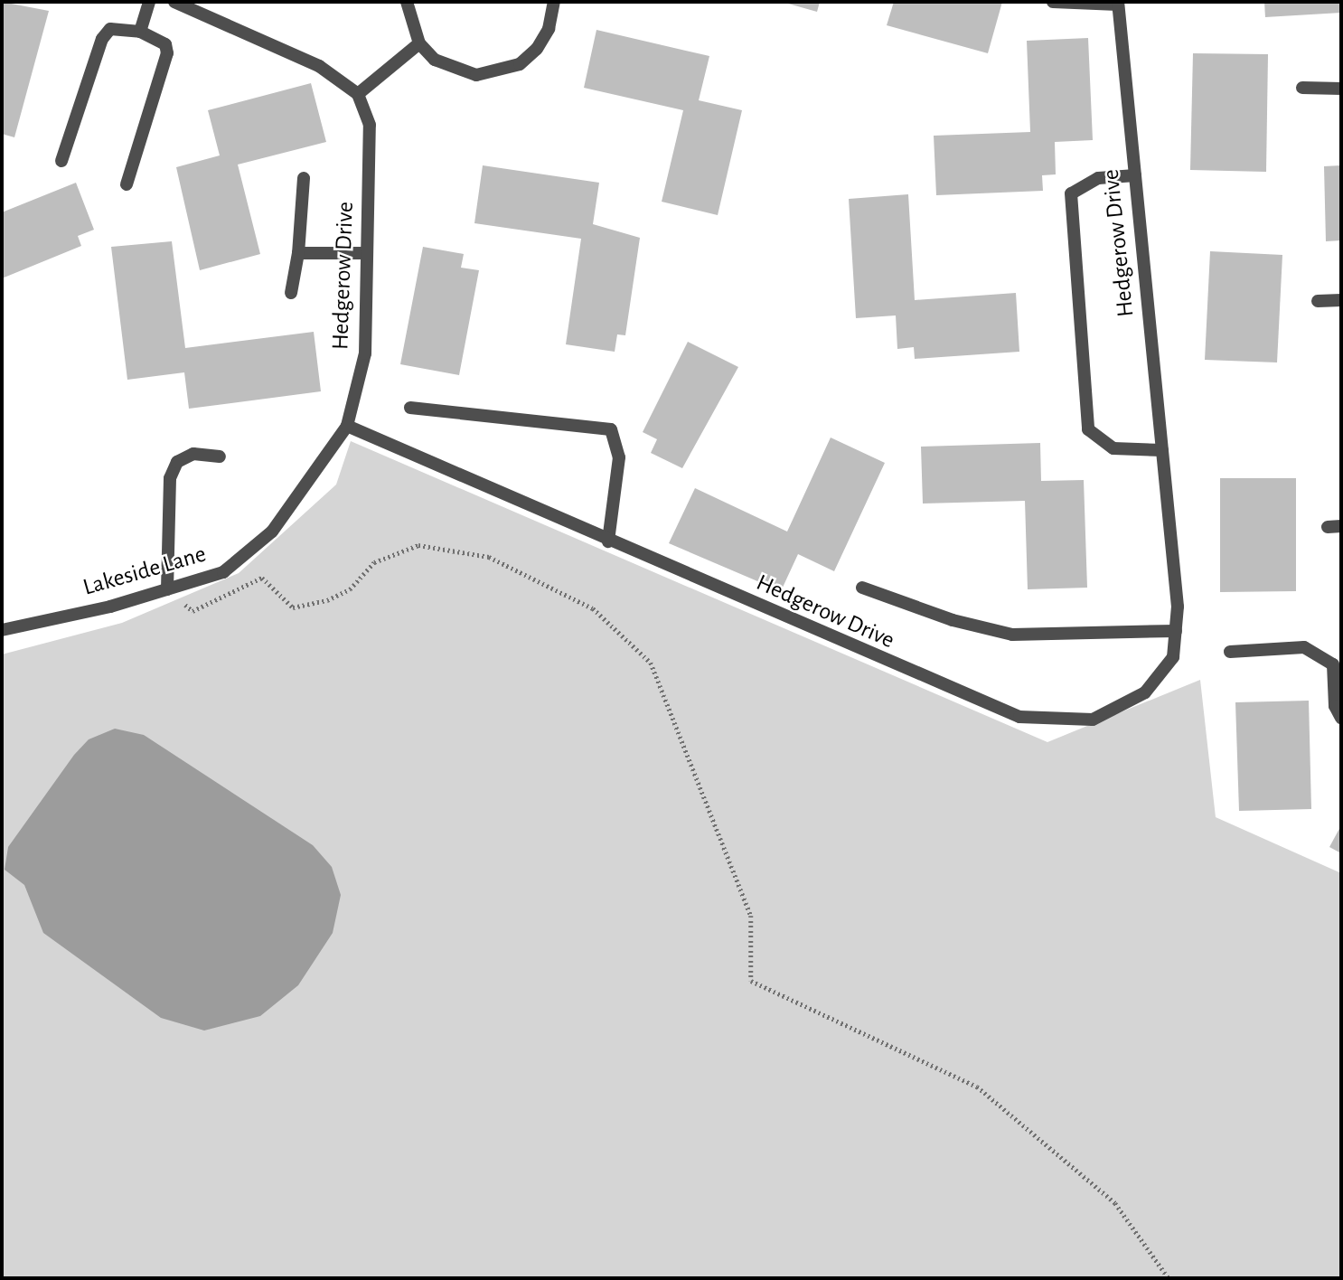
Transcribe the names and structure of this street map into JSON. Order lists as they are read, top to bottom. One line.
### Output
{"streets":{"street":["Hedgerow Drive","Lakeside Lane"]},"crossings":[["Hedgerow Drive","Lakeside Lane"]]}
